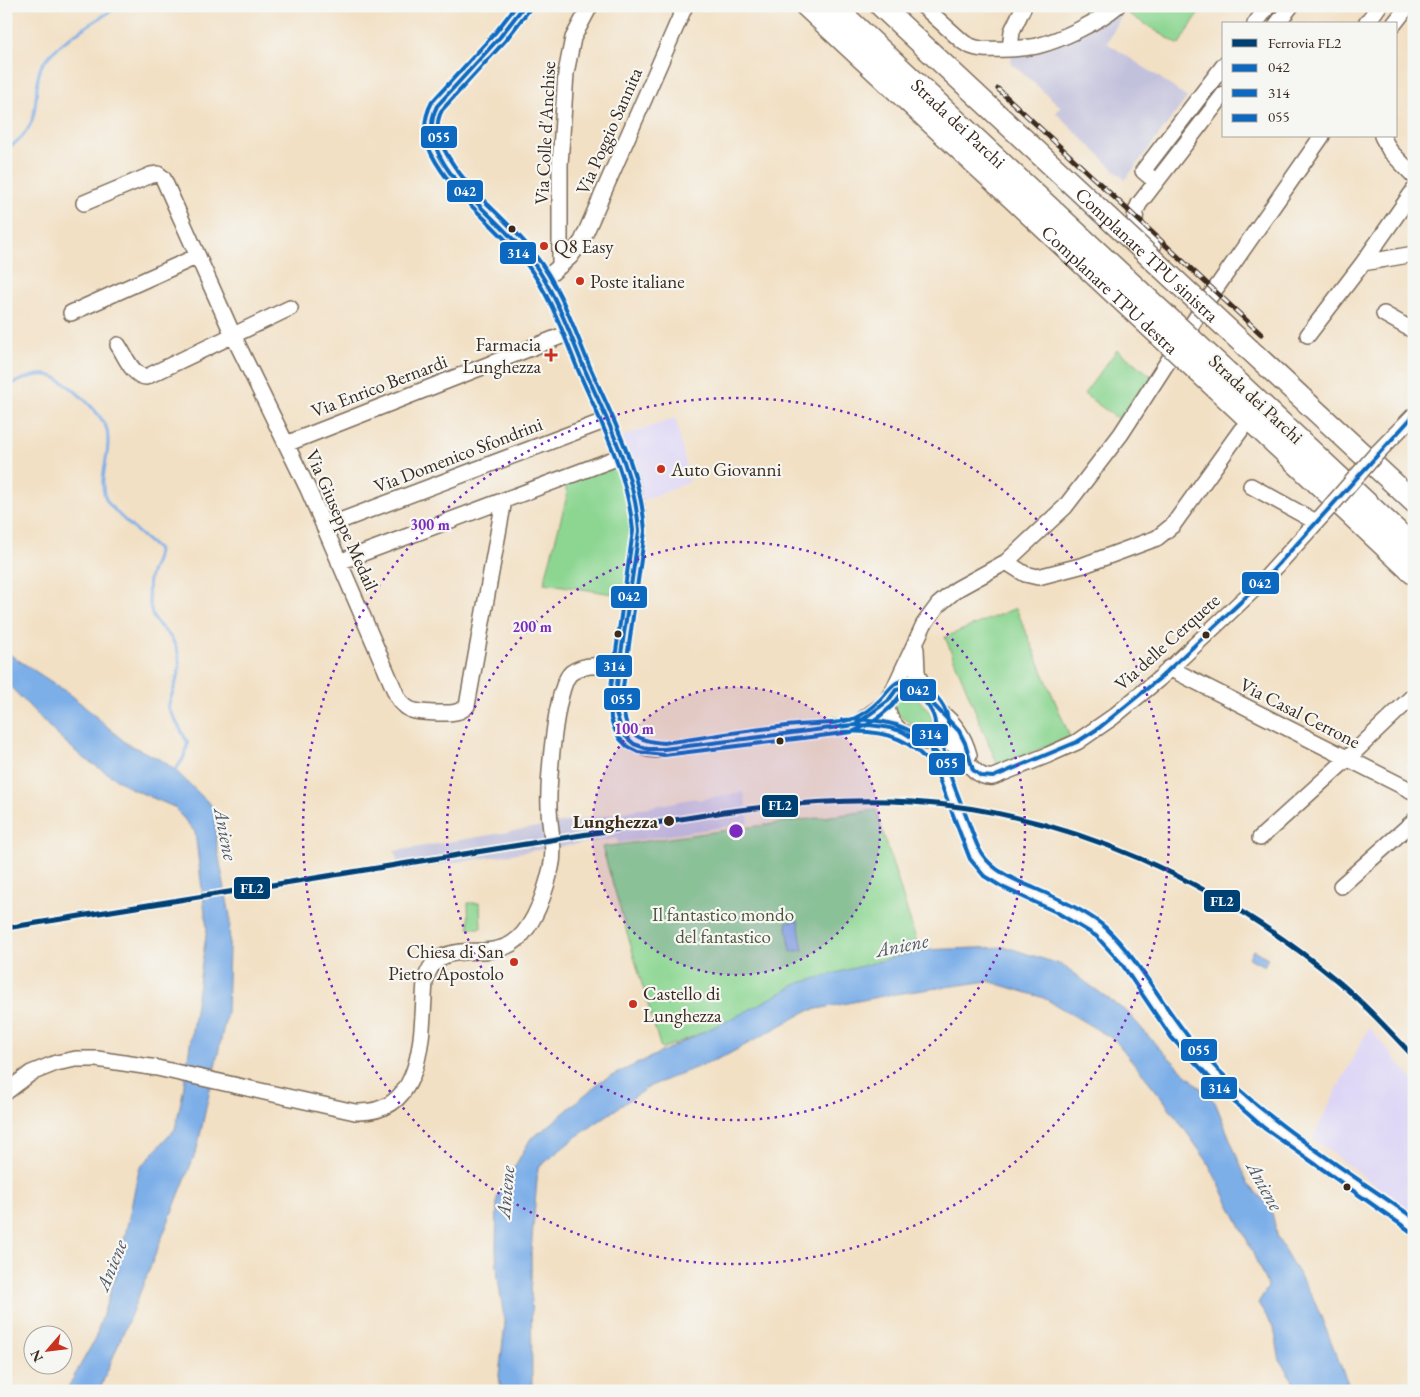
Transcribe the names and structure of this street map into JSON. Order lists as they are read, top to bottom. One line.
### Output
{"streets":{"highway":["Strada dei Parchi","Complanare TPU sinistra"],"street":["Via Poggio Sannita","Via Colle d'Anchise","Via Enrico Bernardi","Via Domenico Sfondrini","Via Giuseppe Medail","Via delle Cerquete","Via Casal Cerrone"]},"crossings":[["Strada dei Parchi","Complanare TPU sinistra"],["Via Poggio Sannita","Via Colle d'Anchise"],["Via Enrico Bernardi","Via Giuseppe Medail"],["Via Domenico Sfondrini","Via Giuseppe Medail"],["Via delle Cerquete","Via Casal Cerrone"]],"water":["Aniene"],"parks":["Il fantastico mondo del fantastico"],"places":{"other":["Q8 Easy","Poste italiane","Auto Giovanni","Lunghezza","Chiesa di San Pietro Apostolo","Castello di Lunghezza"],"health":["Farmacia Lunghezza"]},"lines":["transit line 042","transit line 314","transit line 055","rail line FL2"],"legend":["Ferrovia FL2","042","314","055"],"north":"bottom left","rings":["300 m","200 m","100 m"]}
